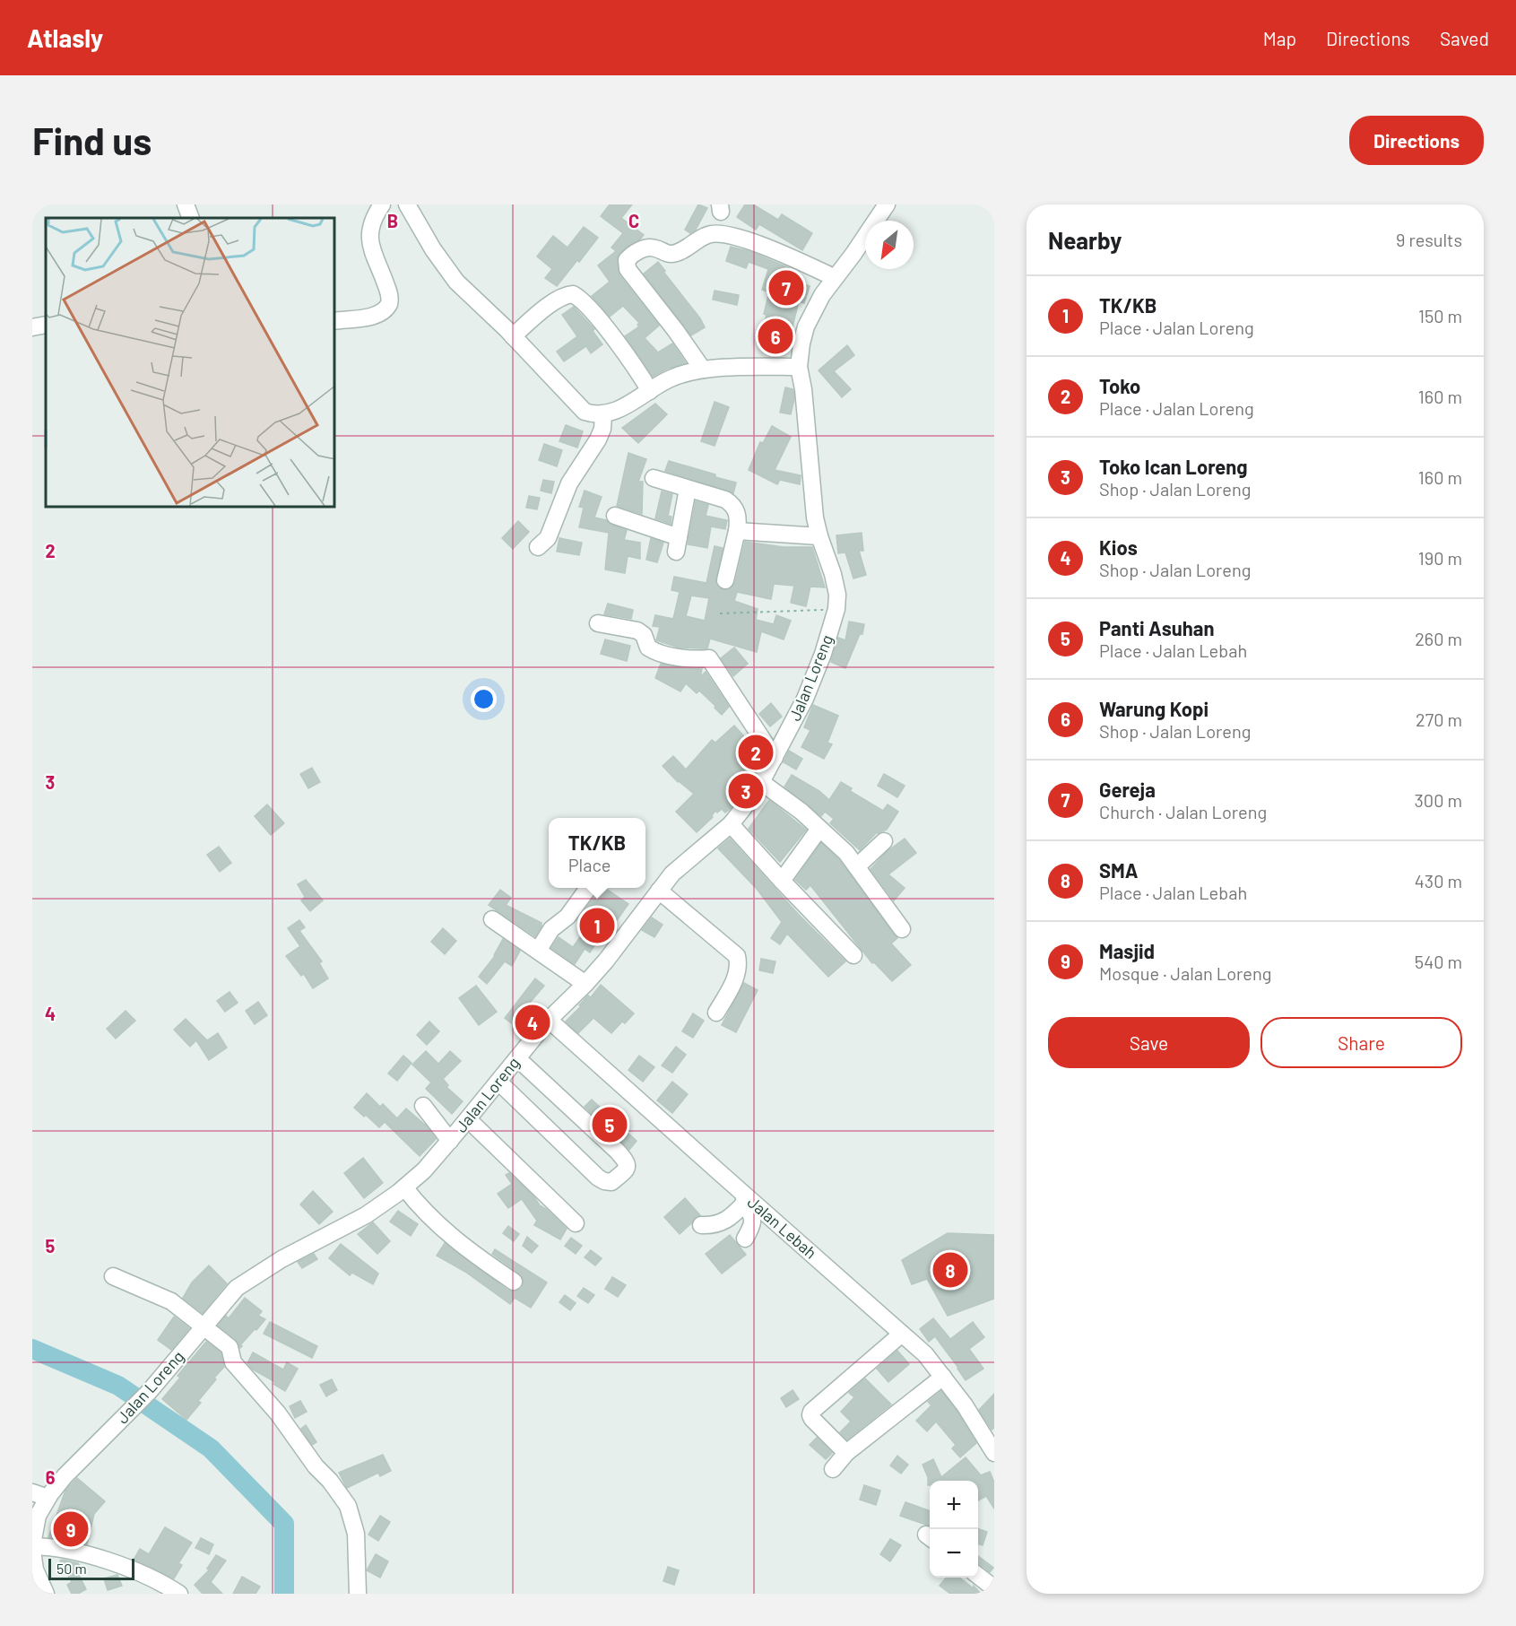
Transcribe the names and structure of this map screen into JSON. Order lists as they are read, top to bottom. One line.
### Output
{"streets":{"street":["Jalan Loreng","Jalan Lebah"]},"crossings":[["Jalan Loreng","Jalan Lebah"]],"scale_bar":"50 m","north":"bottom left","page":{"header":"Atlasly","nav":["Map","Directions","Saved"],"buttons":["Directions",["Save","Share"]],"title":"Find us","heading":["Nearby","9 results"],"pins":["7","6","2","3","1","4","5","8","9"],"list":[{"mark":"1","name":"TK/KB","note":"Place · Jalan Loreng","value":"150 m"},{"mark":"2","name":"Toko","note":"Place · Jalan Loreng","value":"160 m"},{"mark":"3","name":"Toko Ican Loreng","note":"Shop · Jalan Loreng","value":"160 m"},{"mark":"4","name":"Kios","note":"Shop · Jalan Loreng","value":"190 m"},{"mark":"5","name":"Panti Asuhan","note":"Place · Jalan Lebah","value":"260 m"},{"mark":"6","name":"Warung Kopi","note":"Shop · Jalan Loreng","value":"270 m"},{"mark":"7","name":"Gereja","note":"Church · Jalan Loreng","value":"300 m"},{"mark":"8","name":"SMA","note":"Place · Jalan Lebah","value":"430 m"},{"mark":"9","name":"Masjid","note":"Mosque · Jalan Loreng","value":"540 m"}],"popup":["TK/KB","Place"],"map_buttons":["+","−"],"scale":"50 m"},"grid":{"columns":["B","C"],"rows":["2","3","4","5","6"]}}
